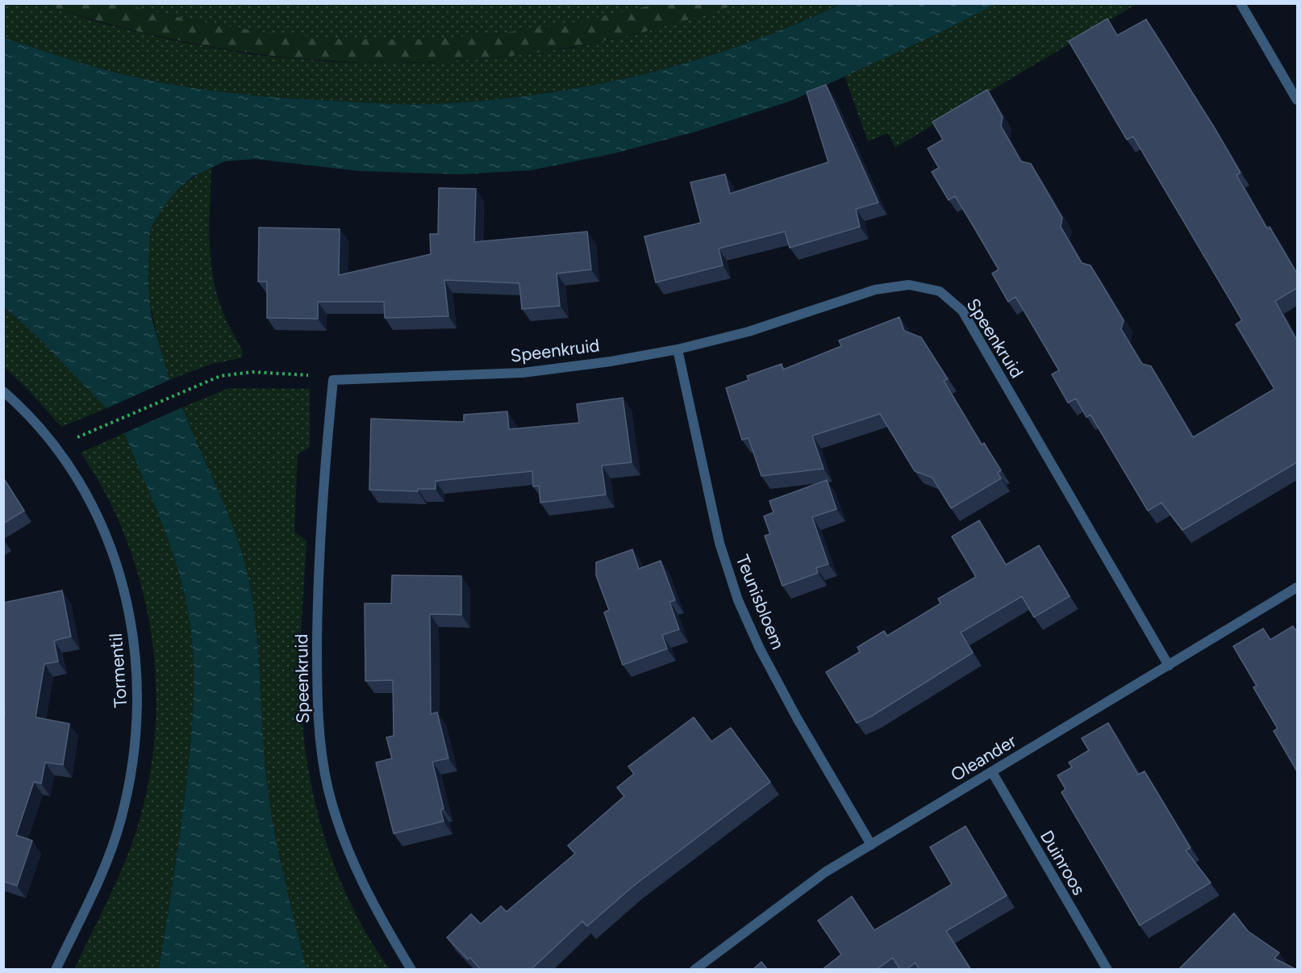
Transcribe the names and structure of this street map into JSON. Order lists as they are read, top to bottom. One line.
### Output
{"streets":{"street":["Speenkruid","Teunisbloem","Tormentil","Oleander","Duinroos"]},"crossings":[["Speenkruid","Teunisbloem"],["Speenkruid","Oleander"],["Teunisbloem","Oleander"],["Oleander","Duinroos"]]}
